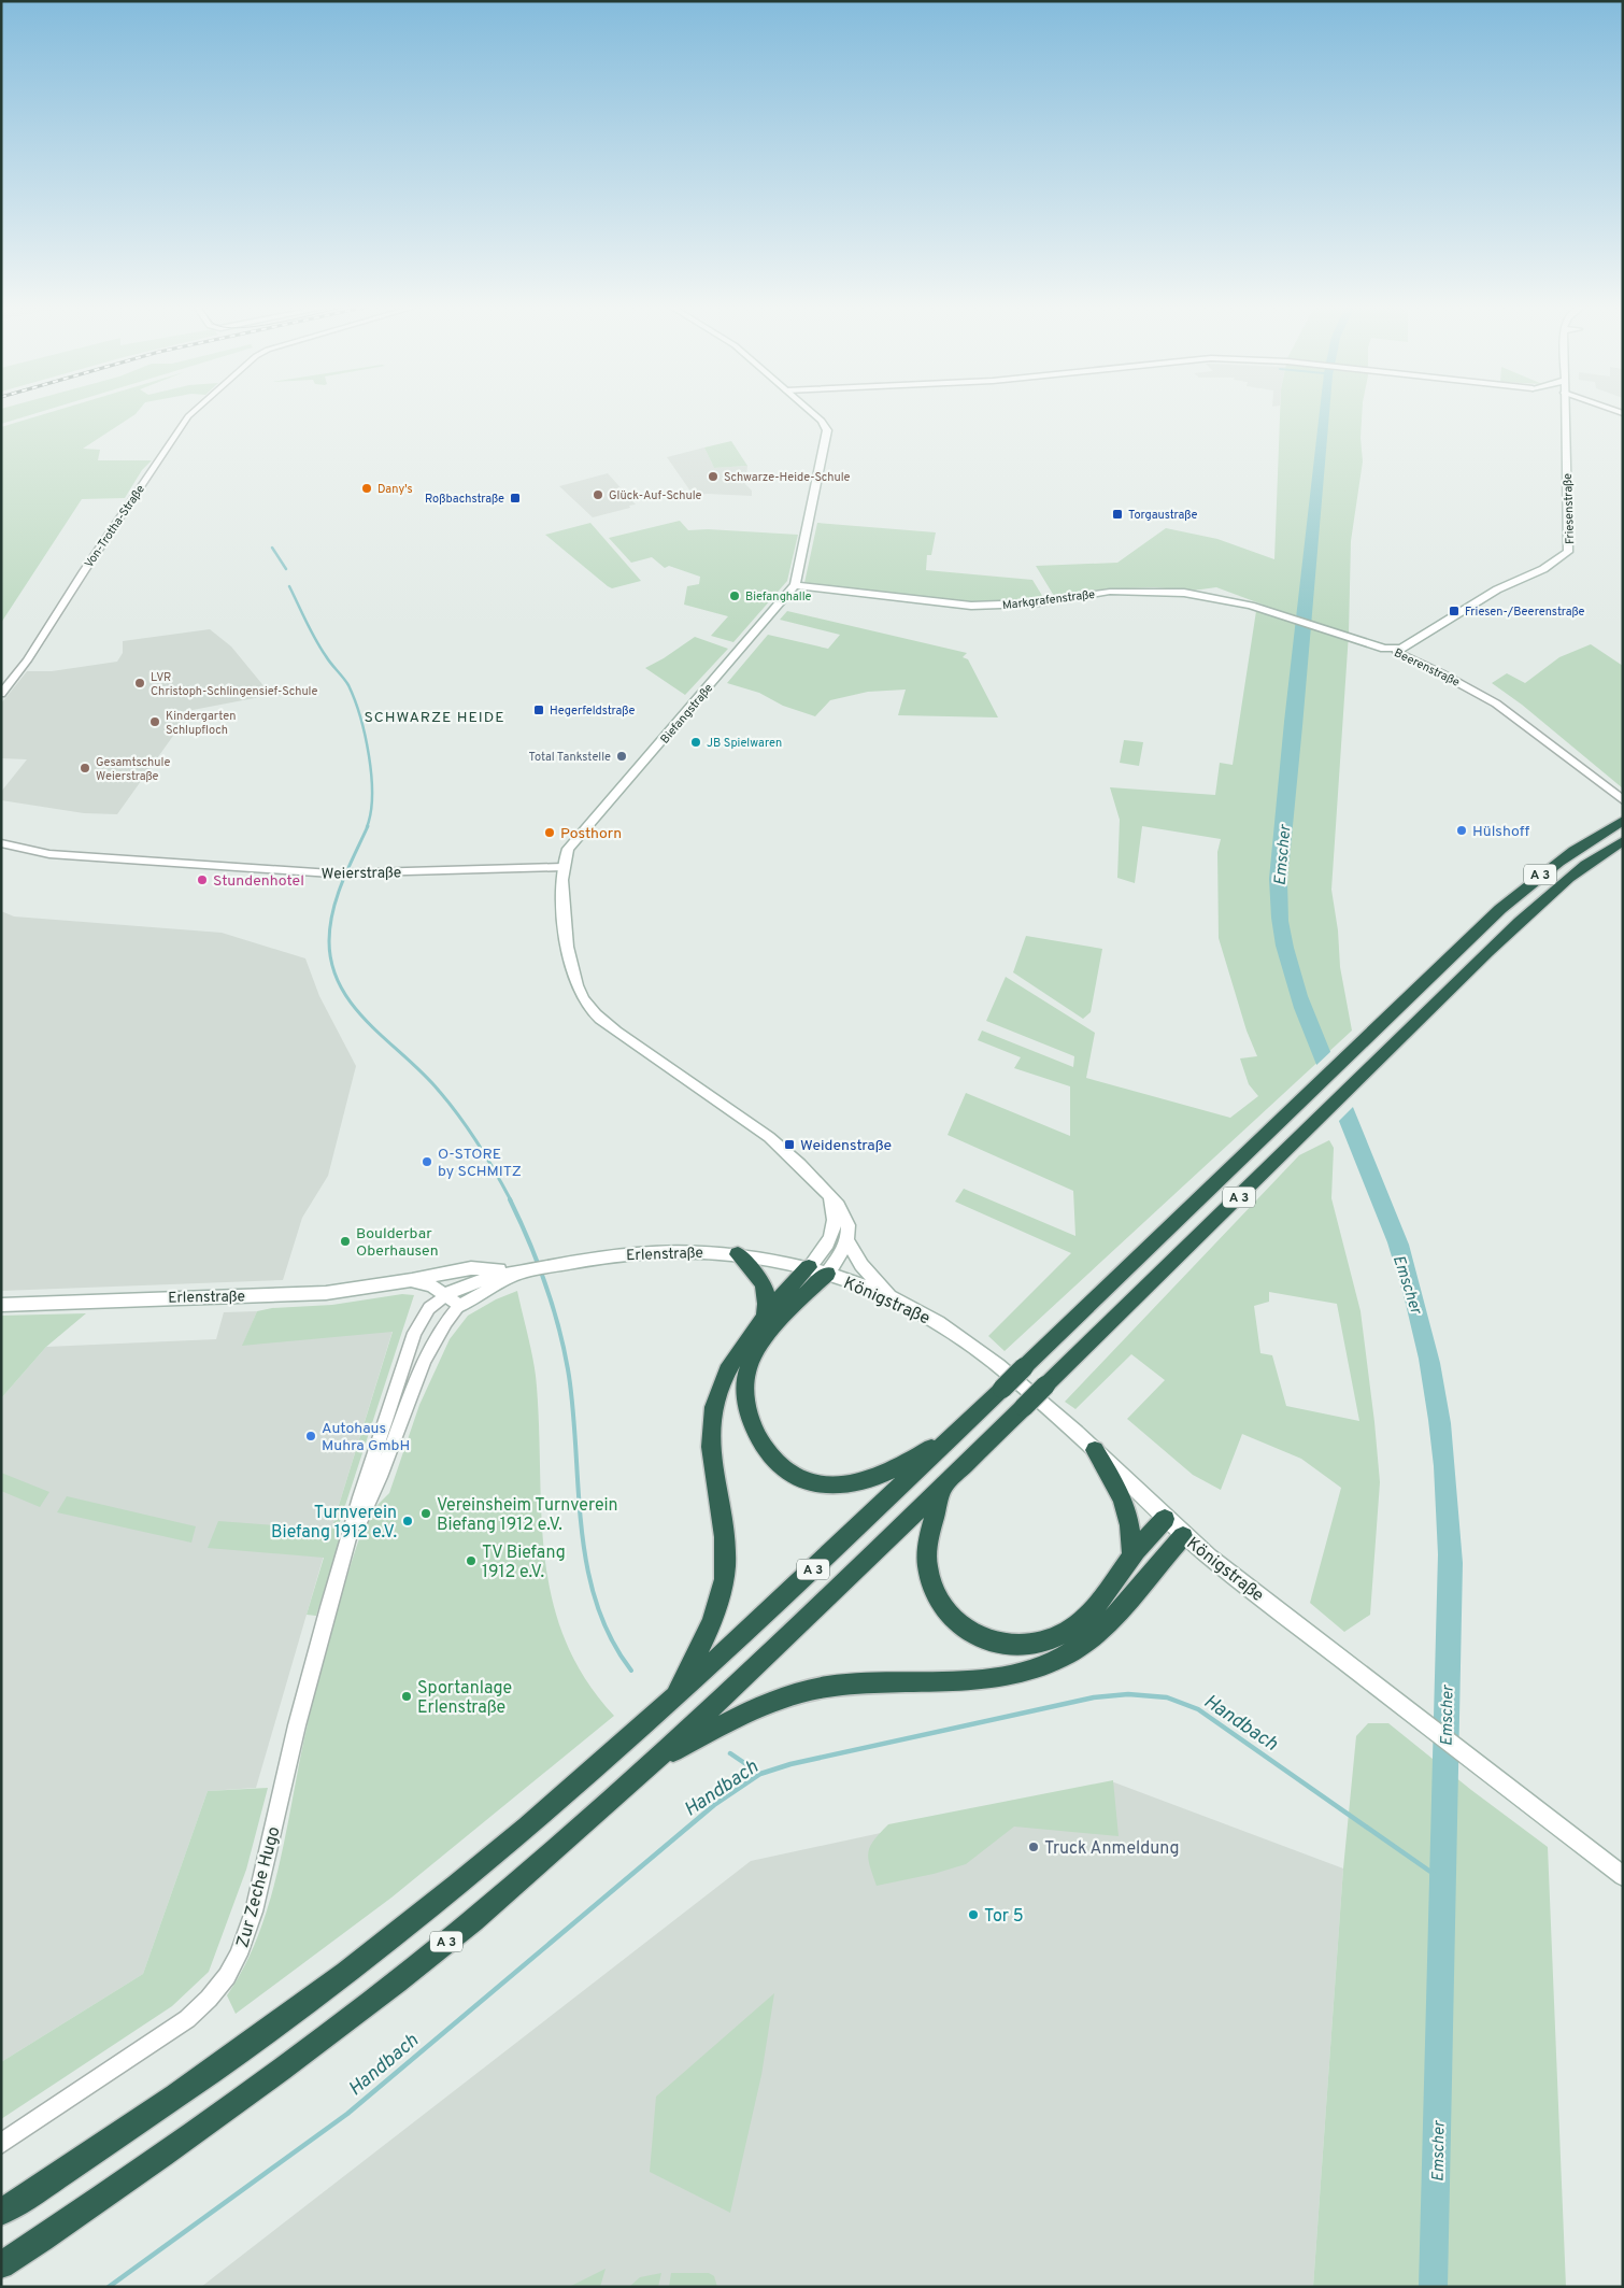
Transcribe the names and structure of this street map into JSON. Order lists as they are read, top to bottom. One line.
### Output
{"streets":{"highway":["A 3"],"main road":["Friesenstraße","Markgrafenstraße","Beerenstraße","Biefangstraße","Erlenstraße","Königstraße"],"street":["Von-Trotha-Straße","Weierstraße","Zur Zeche Hugo"]},"crossings":[["Friesenstraße","Beerenstraße"],["Markgrafenstraße","Beerenstraße"],["Markgrafenstraße","Biefangstraße"],["Biefangstraße","Weierstraße"],["Erlenstraße","Königstraße"],["Erlenstraße","Zur Zeche Hugo"]],"districts":["SCHWARZE HEIDE"],"water":["Emscher","Handbach"],"places":{"other":["Schwarze-Heide-Schule","Dany's","Glück-Auf-Schule","Biefanghalle","LVR Christoph-Schlingensief-Schule","Kindergarten Schlupfloch","JB Spielwaren","Total Tankstelle","Gesamtschule Weierstraße","Hülshoff","Posthorn","Stundenhotel","O-STORE by SCHMITZ","Boulderbar Oberhausen","Autohaus Muhra GmbH","Vereinsheim Turnverein Biefang 1912 e.V.","Turnverein Biefang 1912 e.V.","TV Biefang 1912 e.V.","Sportanlage Erlenstraße","Truck Anmeldung","Tor 5"],"transit":["Roßbachstraße","Torgaustraße","Friesen-/Beerenstraße","Hegerfeldstraße","Weidenstraße"]}}
